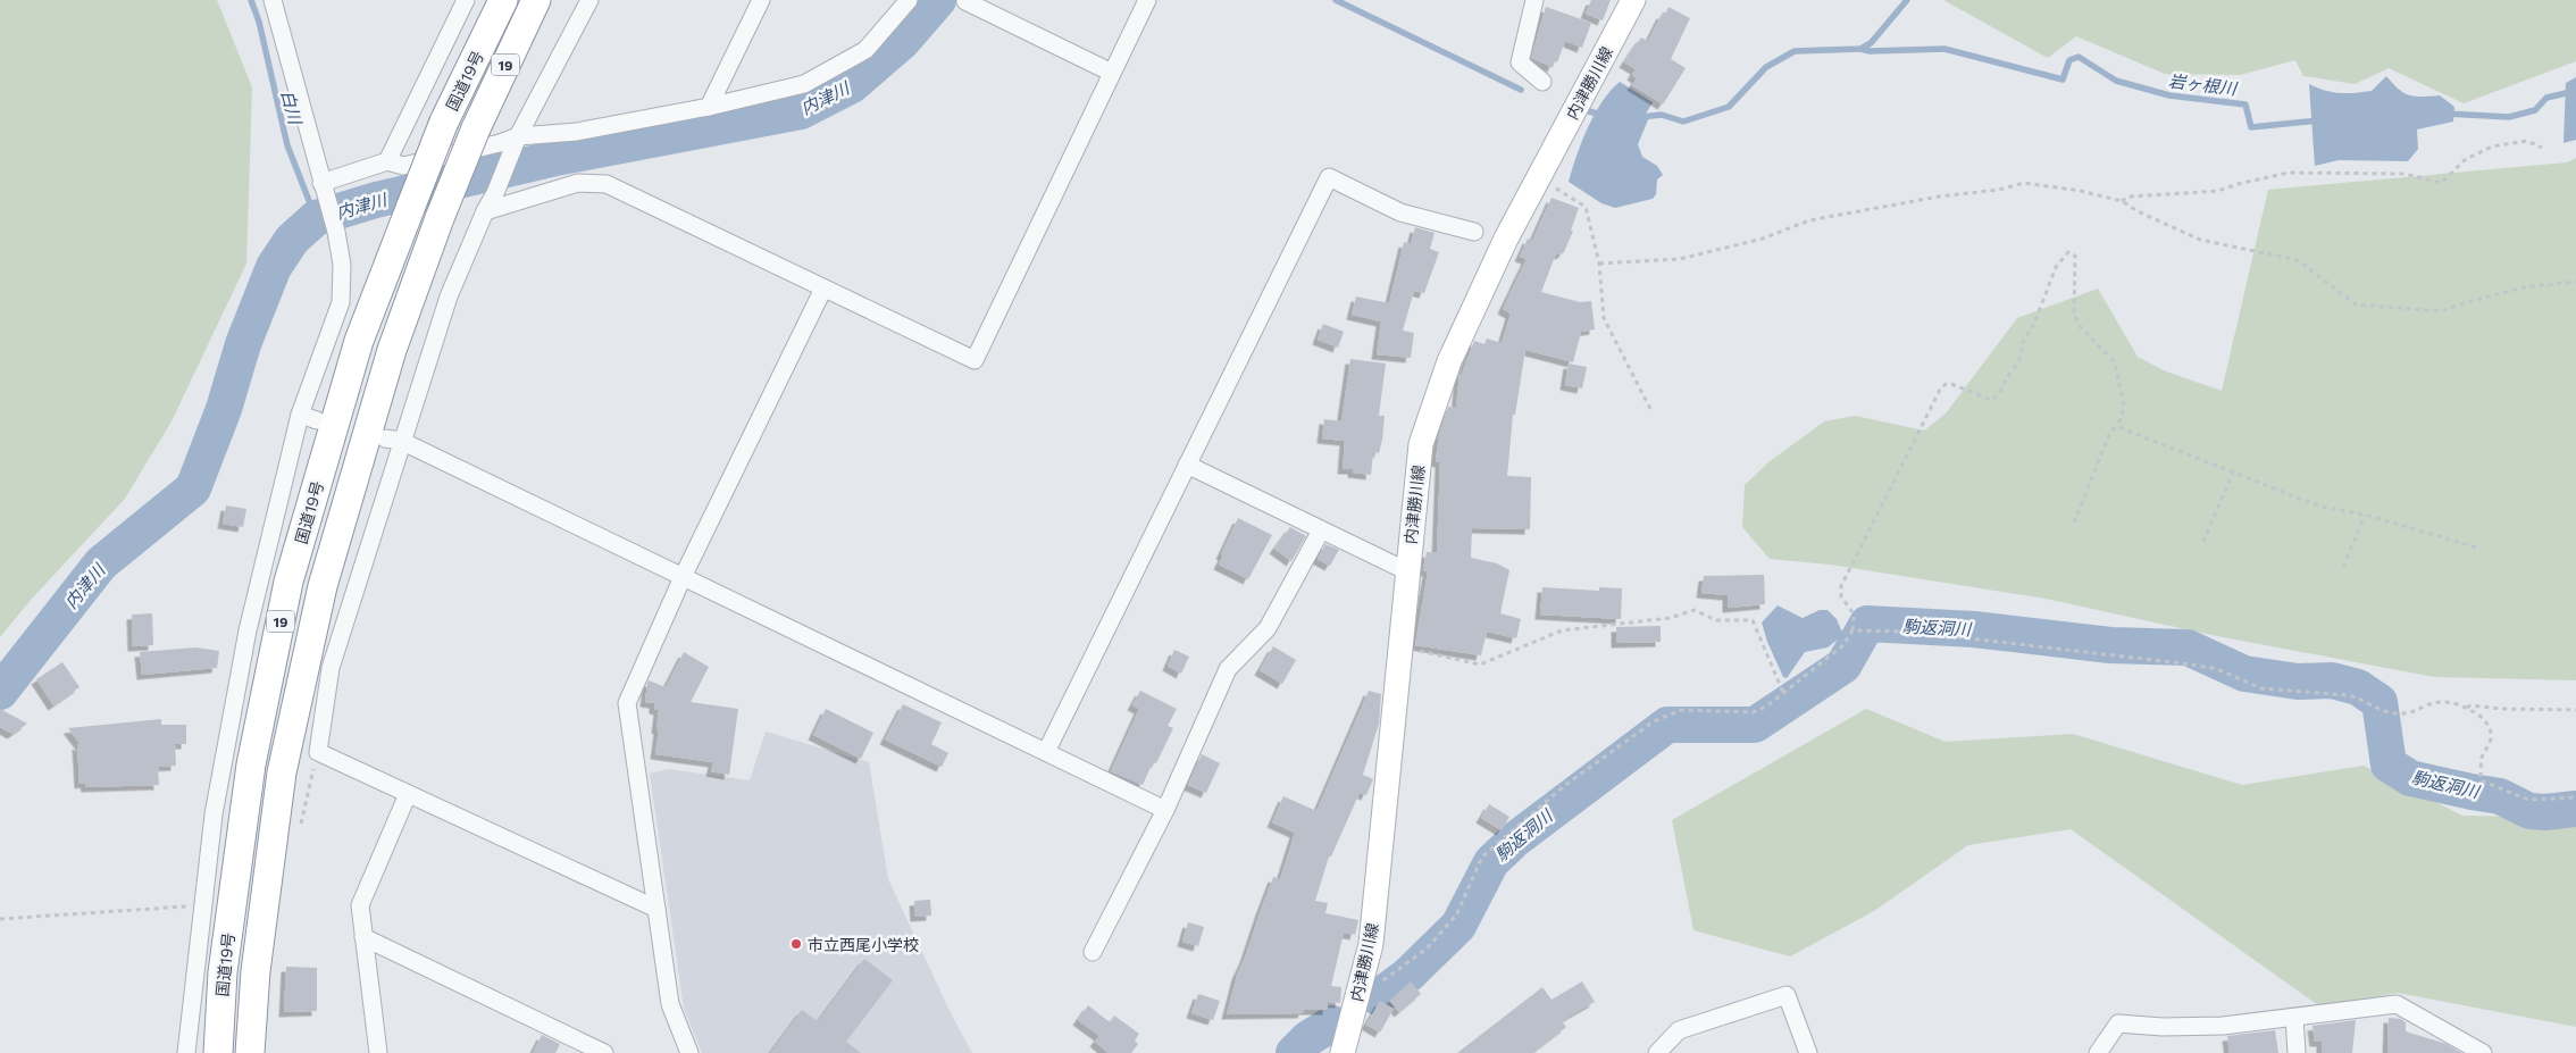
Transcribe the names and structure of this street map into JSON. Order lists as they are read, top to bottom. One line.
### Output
{"streets":{"highway":["19","国道19号"],"main road":["内津勝川線"]},"water":["岩ヶ根川","内津川","白川","駒返洞川"],"places":["市立西尾小学校"]}
